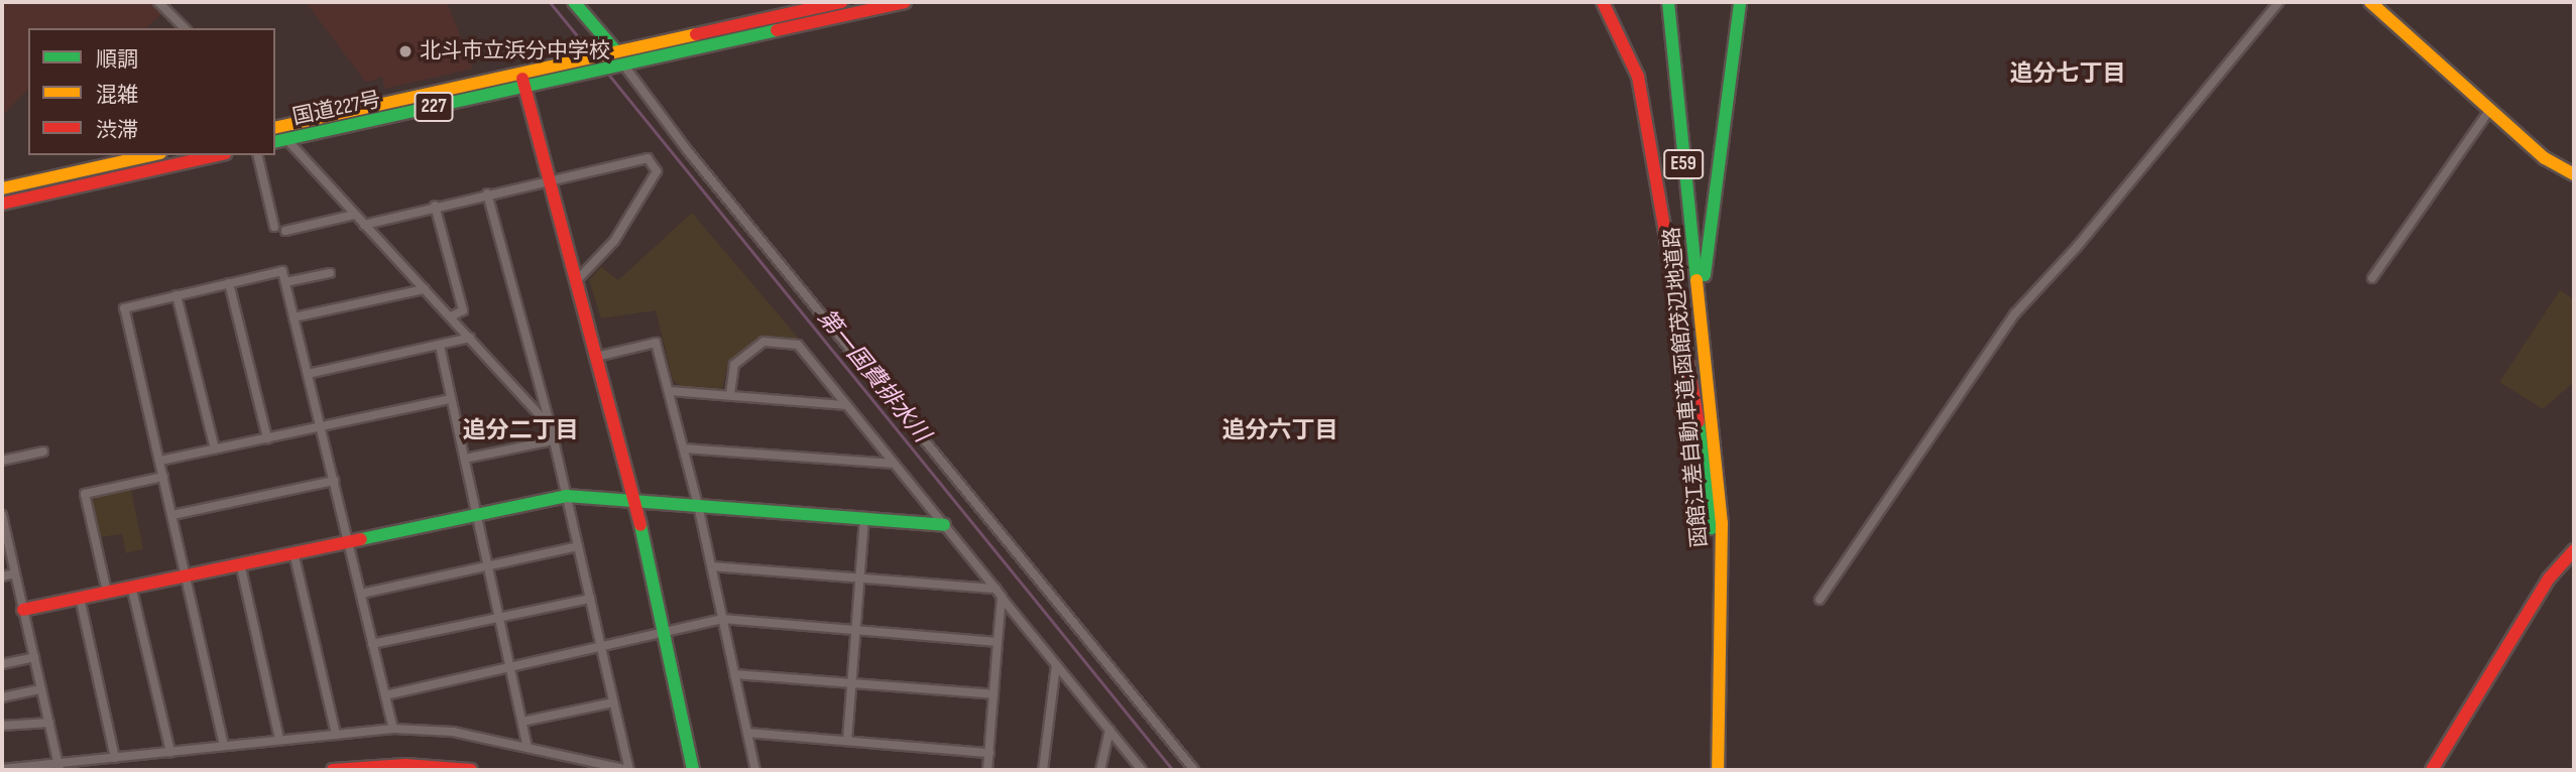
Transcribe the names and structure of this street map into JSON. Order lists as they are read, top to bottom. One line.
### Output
{"streets":{"main road":["227","国道227号","E59","函館江差自動車道;函館茂辺地道路"]},"districts":["追分七丁目","追分二丁目","追分六丁目"],"water":["第一国費排水川"],"places":["北斗市立浜分中学校"],"legend":["順調","混雑","渋滞"]}
